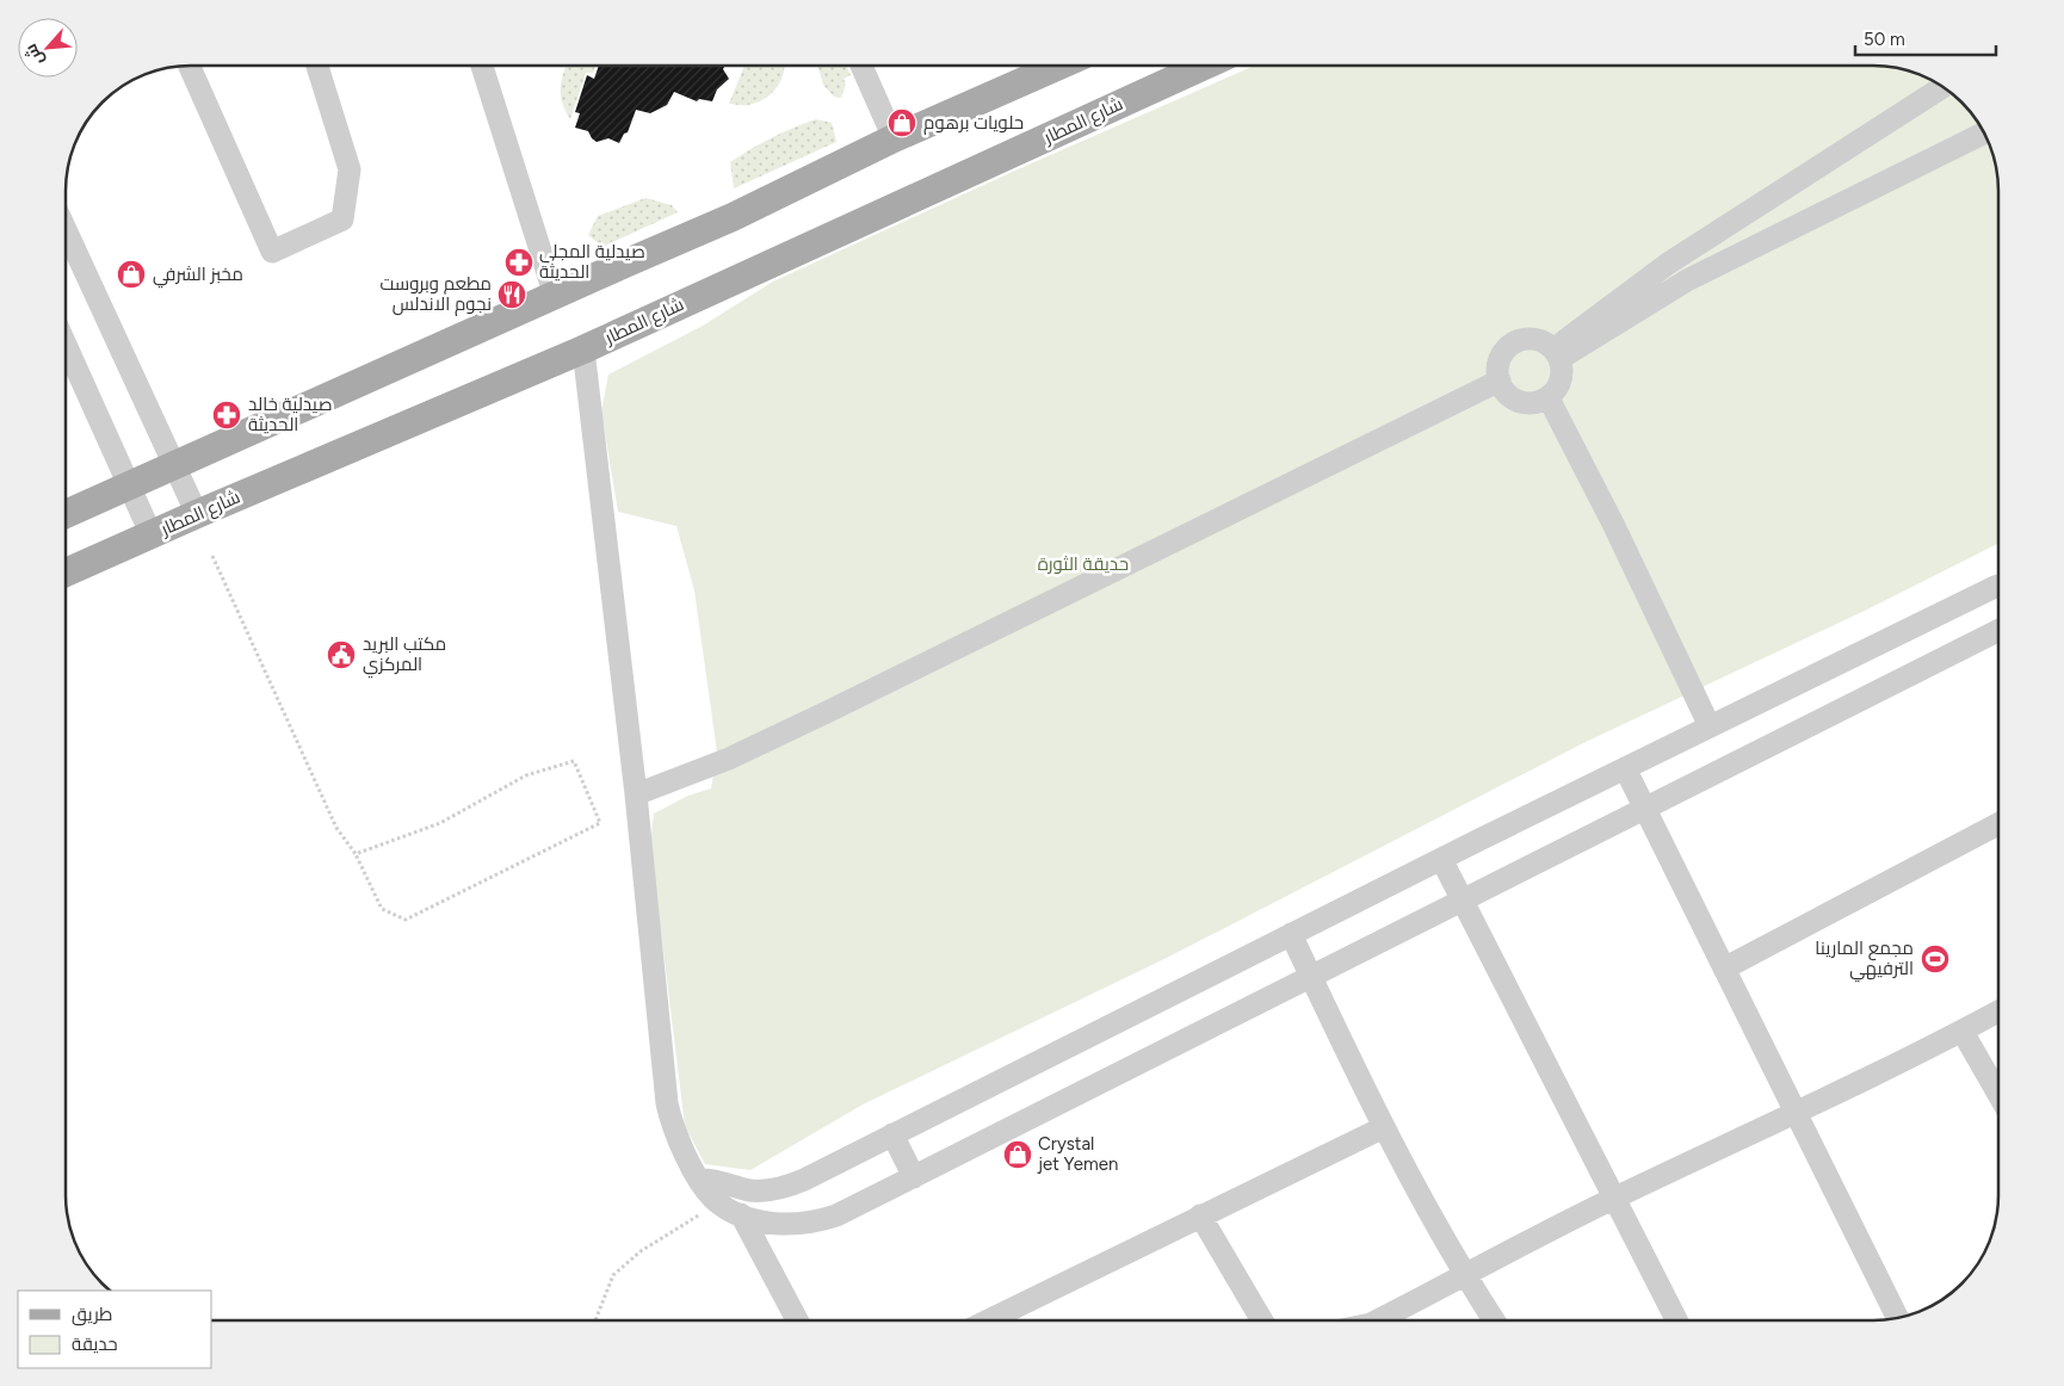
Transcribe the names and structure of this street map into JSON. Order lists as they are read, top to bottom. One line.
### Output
{"streets":{"main road":["شارع المطار"]},"parks":["حديقة الثورة"],"places":{"shop":["حلويات برهوم","مخبز الشرفي","Crystal jet Yemen"],"pharmacy":["صيدلية المجلي الحديثة","صيدلية خالد الحديثة"],"restaurant":["مطعم وبروست نجوم الاندلس"],"public building":["مكتب البريد المركزي"],"sports":["مجمع المارينا الترفيهي"]},"legend":["طريق","حديقة"],"scale_bar":"50 m","north":"bottom left"}
